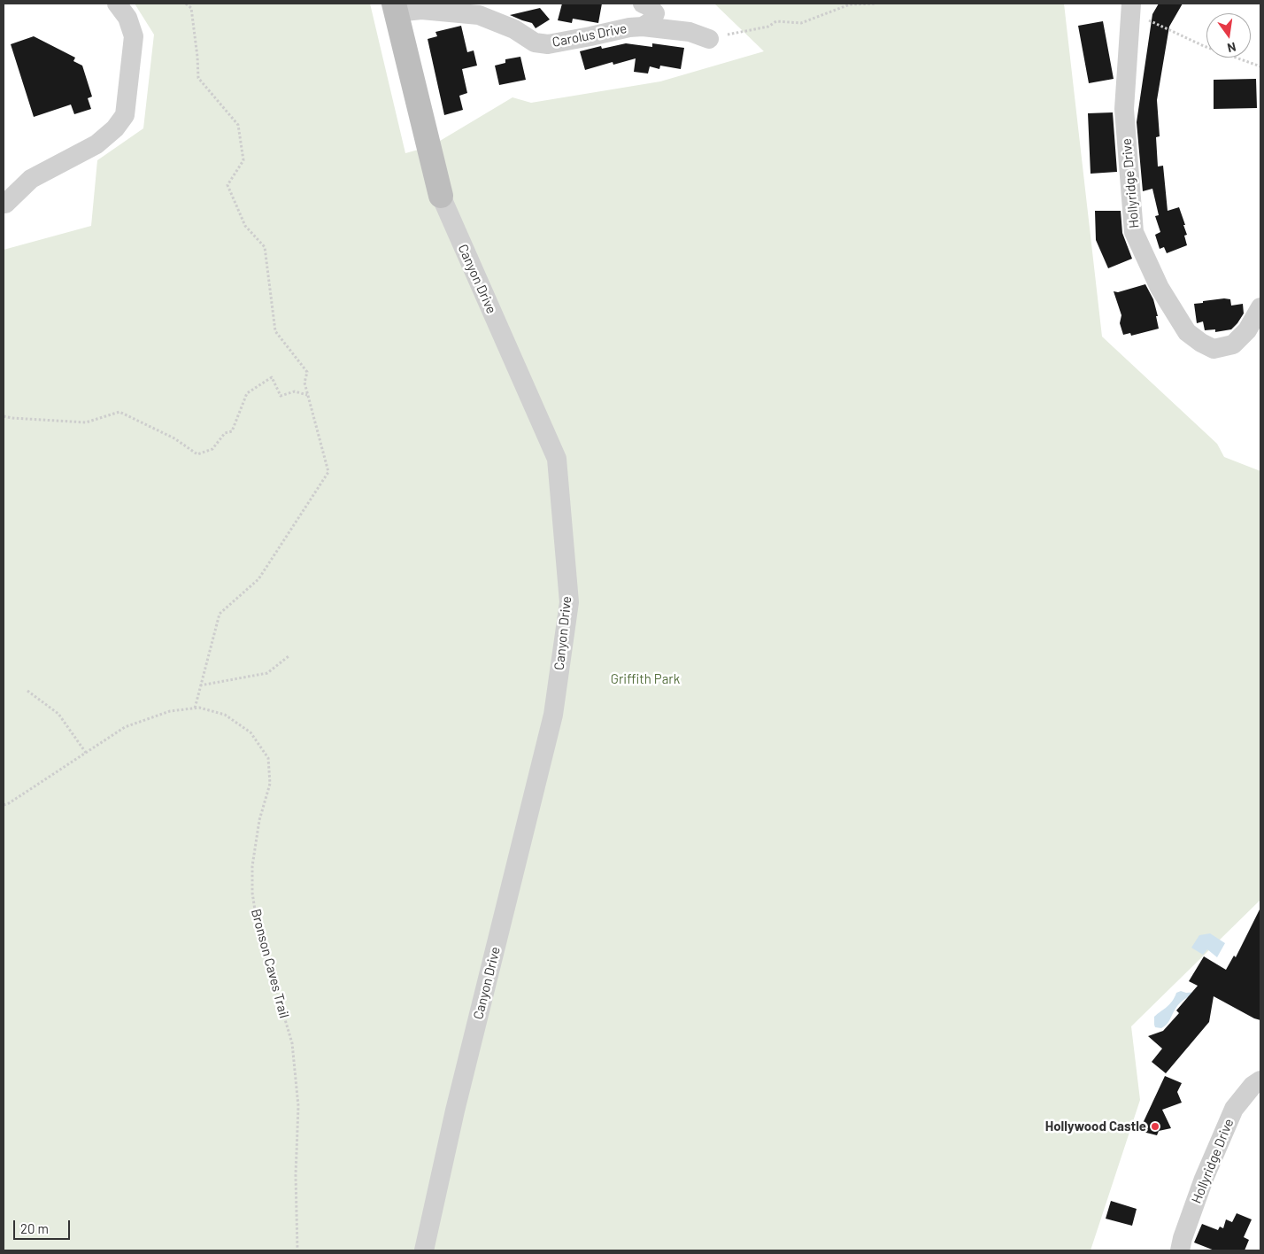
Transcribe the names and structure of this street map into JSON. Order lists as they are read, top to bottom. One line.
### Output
{"streets":{"street":["Carolus Drive","Hollyridge Drive","Canyon Drive"],"path":["Bronson Caves Trail"]},"crossings":[["Carolus Drive","Canyon Drive"]],"parks":["Griffith Park"],"places":["Hollywood Castle"],"scale_bar":"20 m","north":"bottom"}
